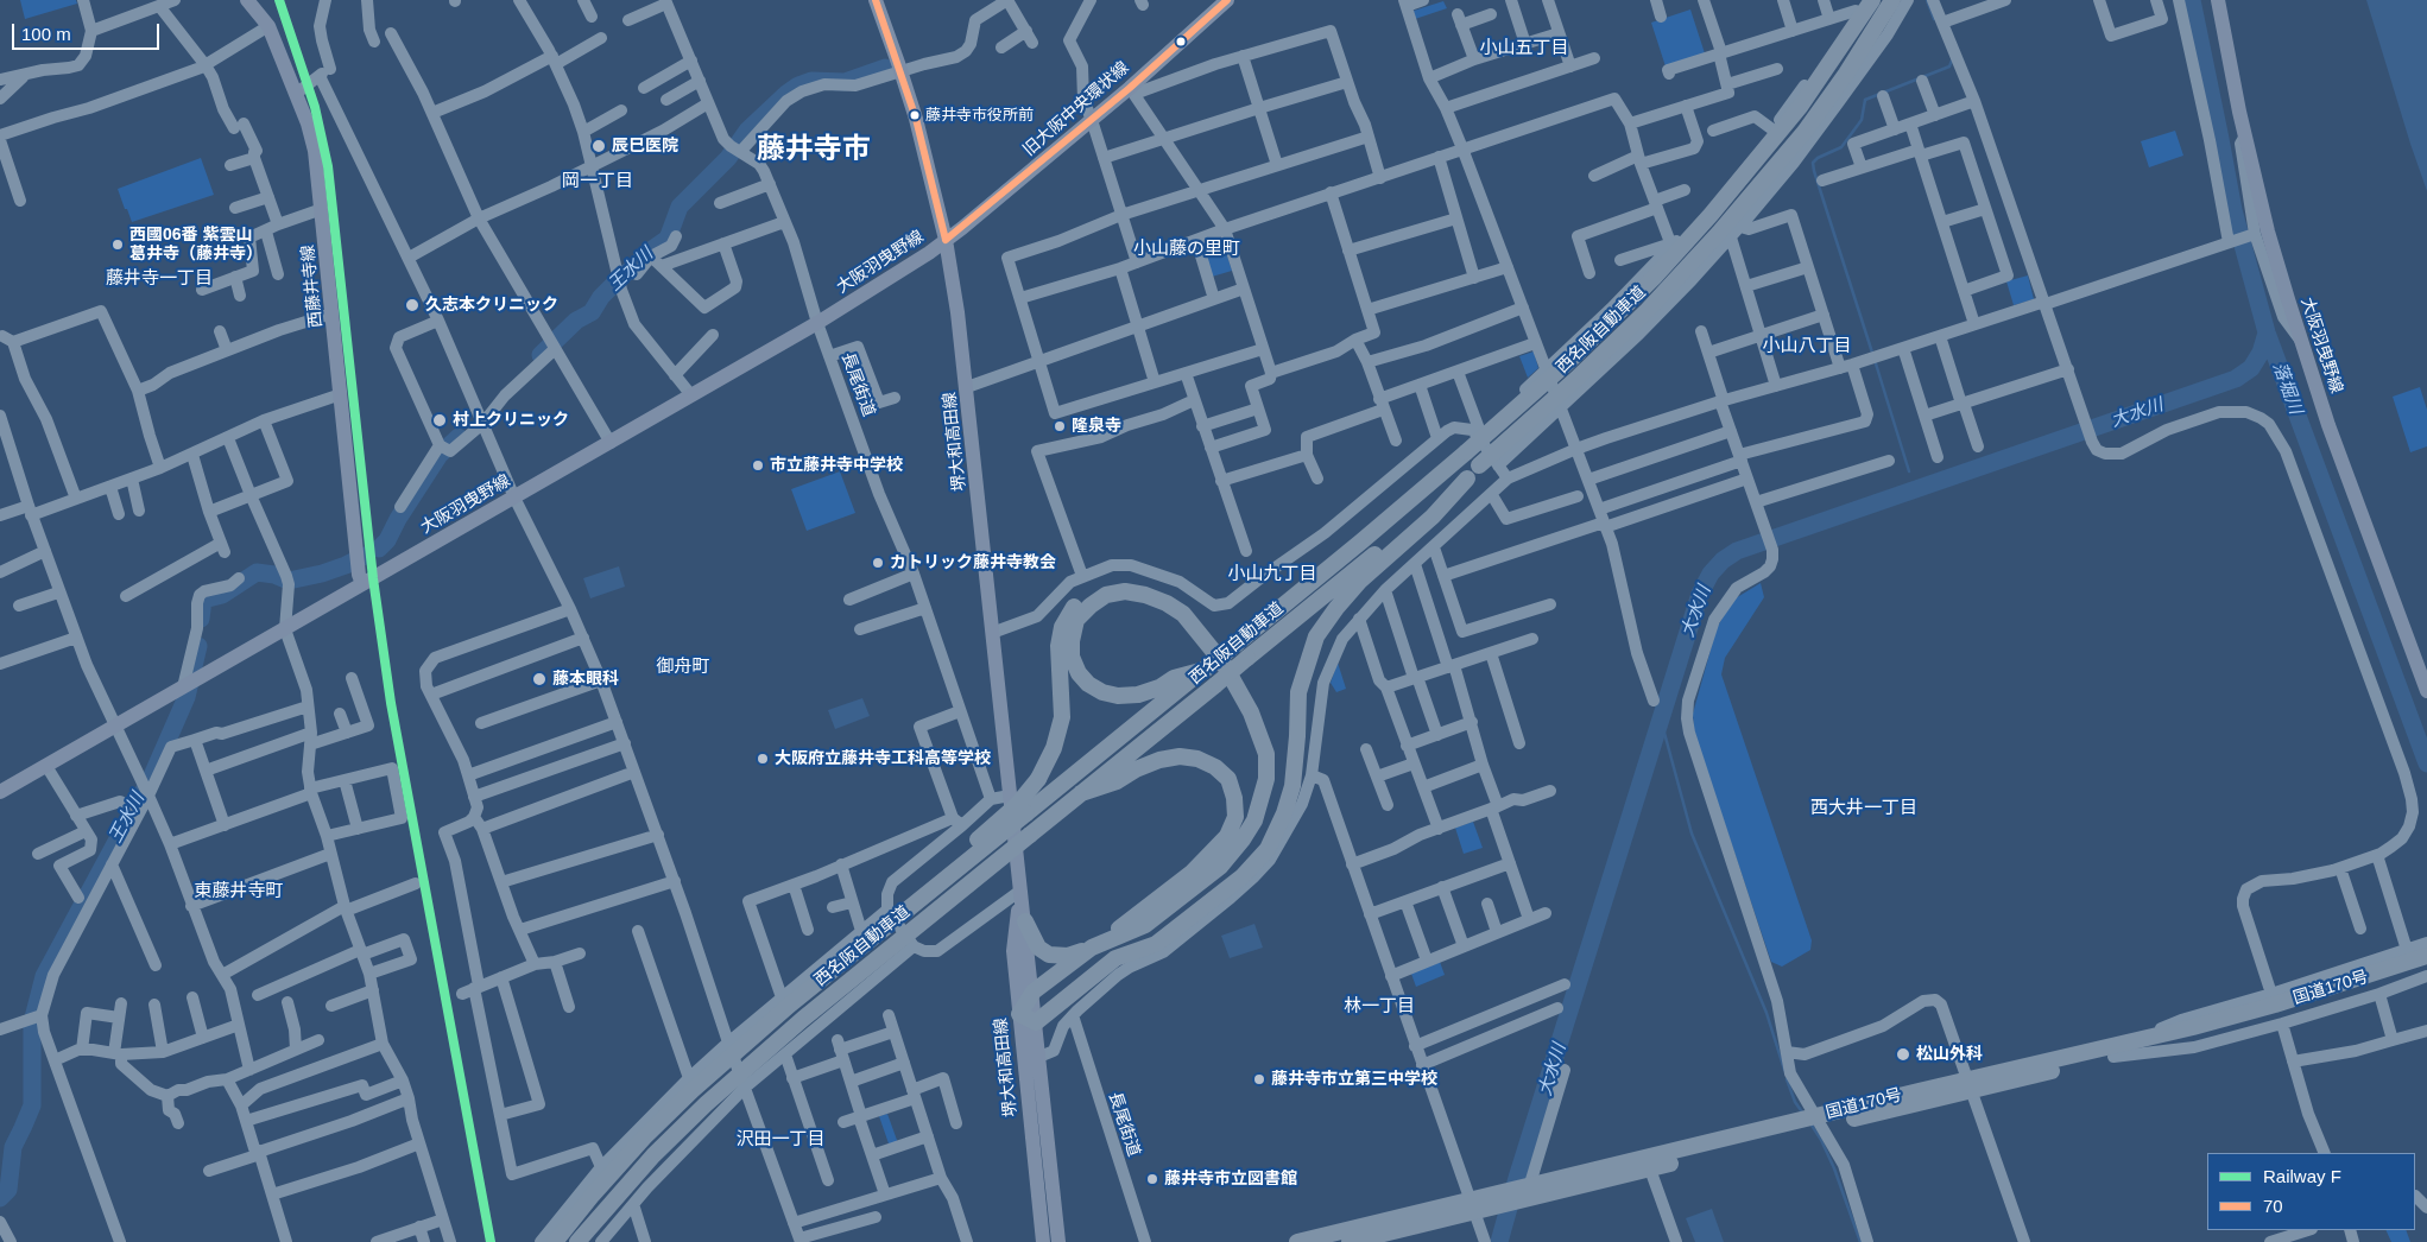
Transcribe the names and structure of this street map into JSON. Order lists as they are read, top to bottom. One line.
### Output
{"streets":{"highway":["西名阪自動車道","国道170号"],"main road":["旧大阪中央環状線","大阪羽曳野線","西藤井寺線","堺大和高田線"],"street":["長尾街道"]},"crossings":[["旧大阪中央環状線","大阪羽曳野線"],["旧大阪中央環状線","堺大和高田線"],["大阪羽曳野線","西藤井寺線"],["大阪羽曳野線","長尾街道"],["大阪羽曳野線","堺大和高田線"]],"districts":["小山五丁目","藤井寺市","岡一丁目","小山藤の里町","藤井寺一丁目","小山八丁目","小山九丁目","御舟町","西大井一丁目","東藤井寺町","林一丁目","沢田一丁目"],"water":["王水川","落堀川","大水川"],"places":["藤井寺市役所前","辰巳医院","西國06番 紫雲山 葛井寺（藤井寺）","久志本クリニック","村上クリニック","隆泉寺","市立藤井寺中学校","カトリック藤井寺教会","藤本眼科","大阪府立藤井寺工科高等学校","松山外科","藤井寺市立第三中学校","藤井寺市立図書館"],"lines":["rail line F","transit line 70"],"legend":["Railway F","70"],"scale_bar":"100 m"}
